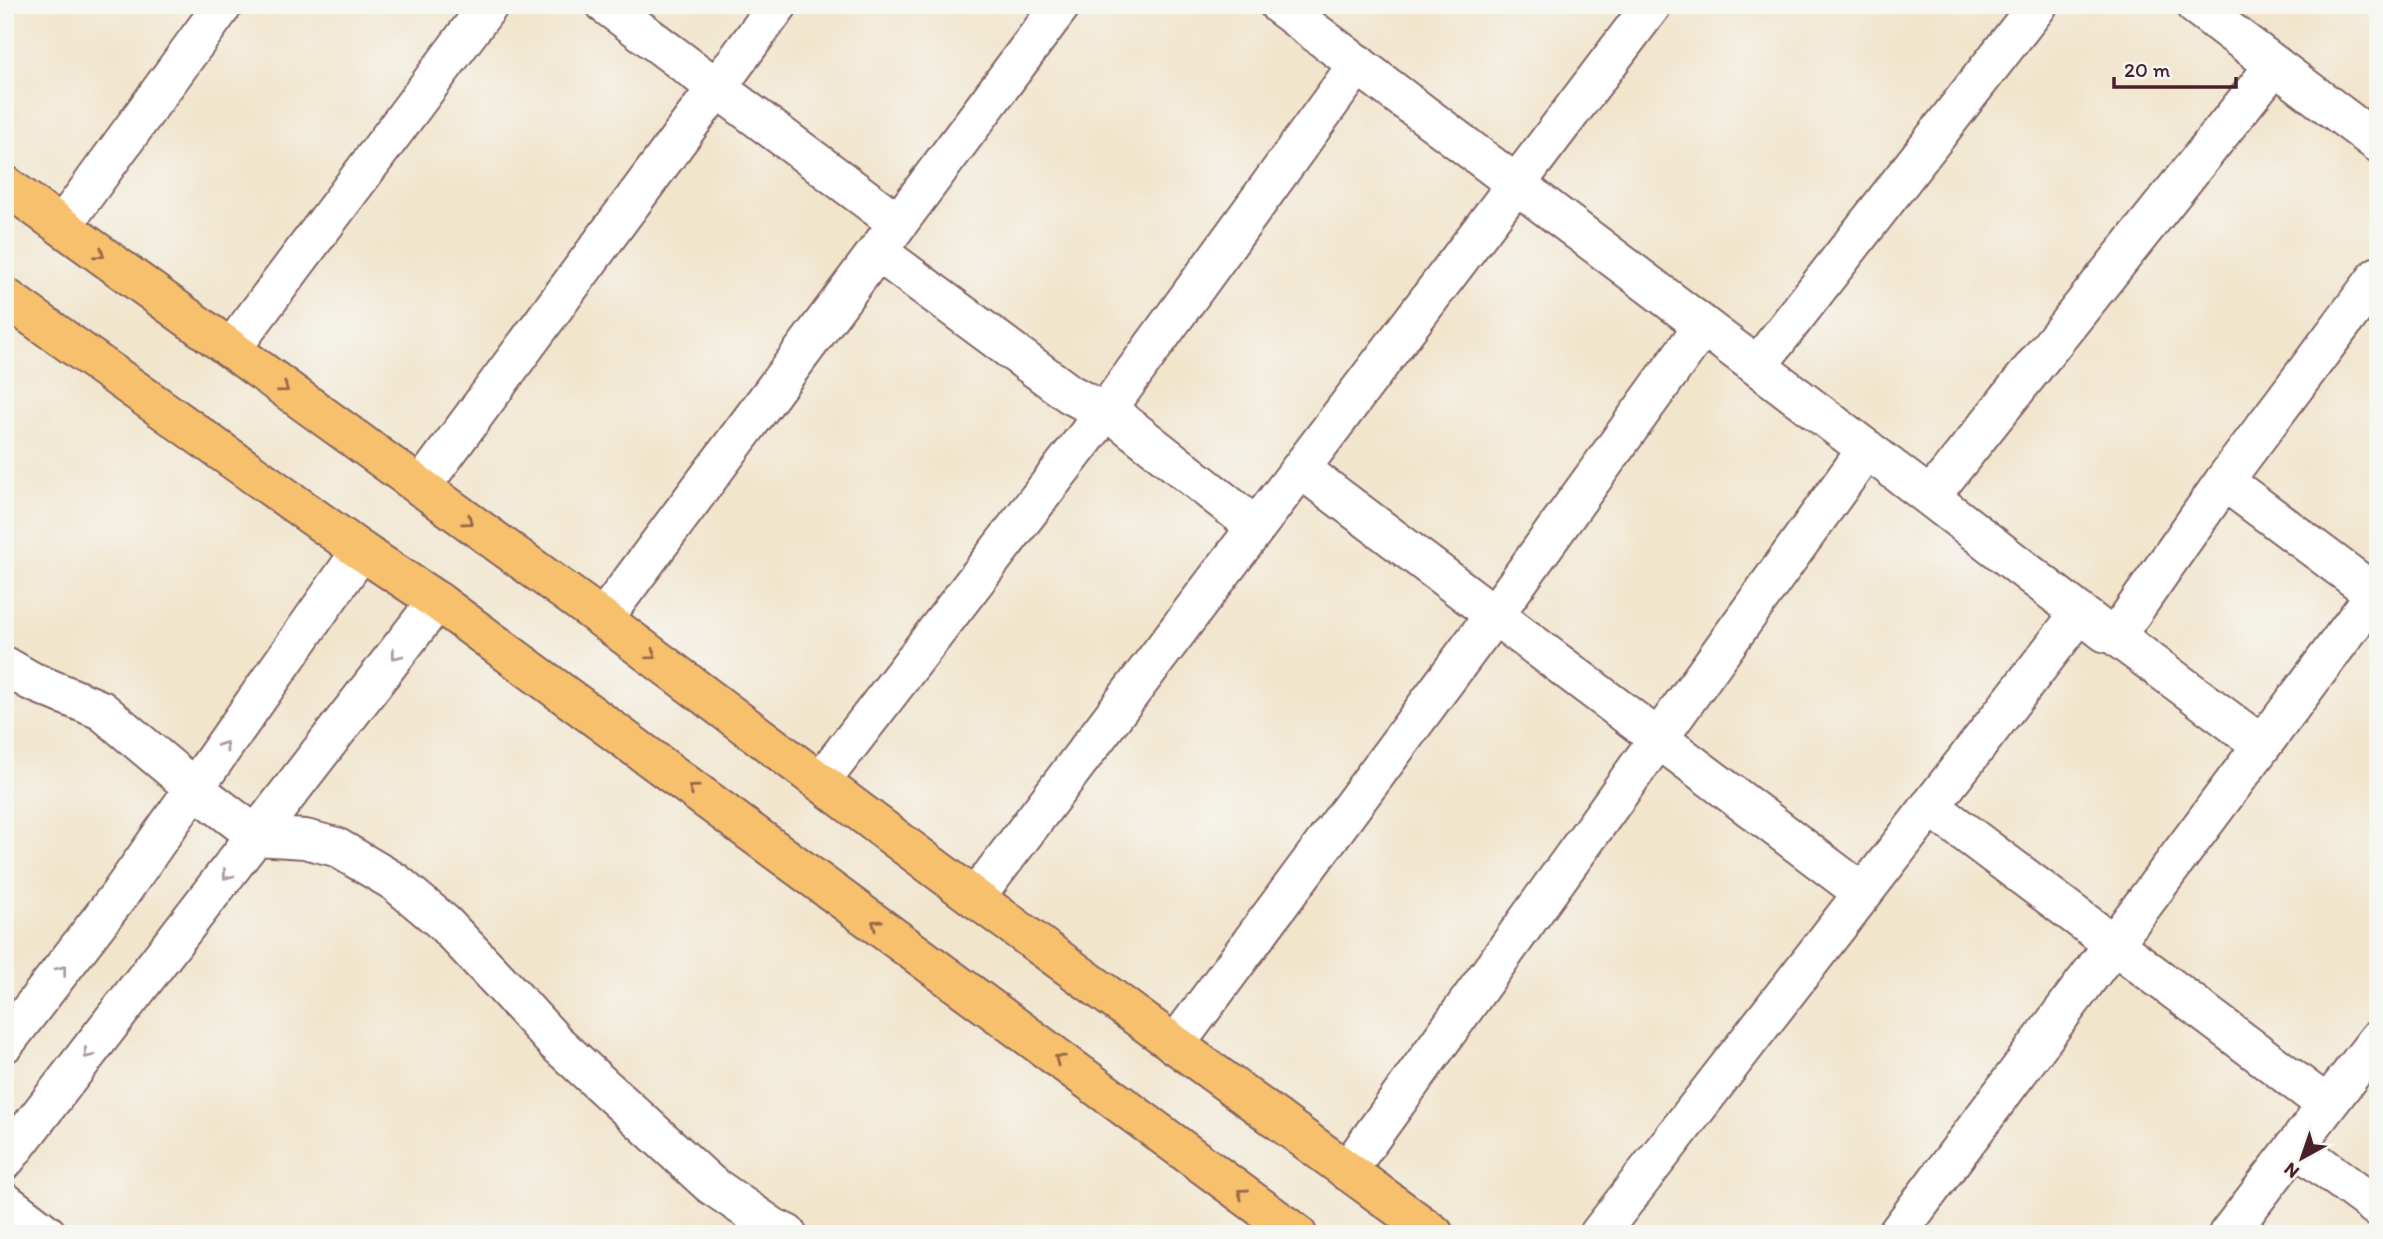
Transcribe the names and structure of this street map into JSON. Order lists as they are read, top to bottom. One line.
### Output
{"scale_bar":"20 m","north":"bottom left"}
